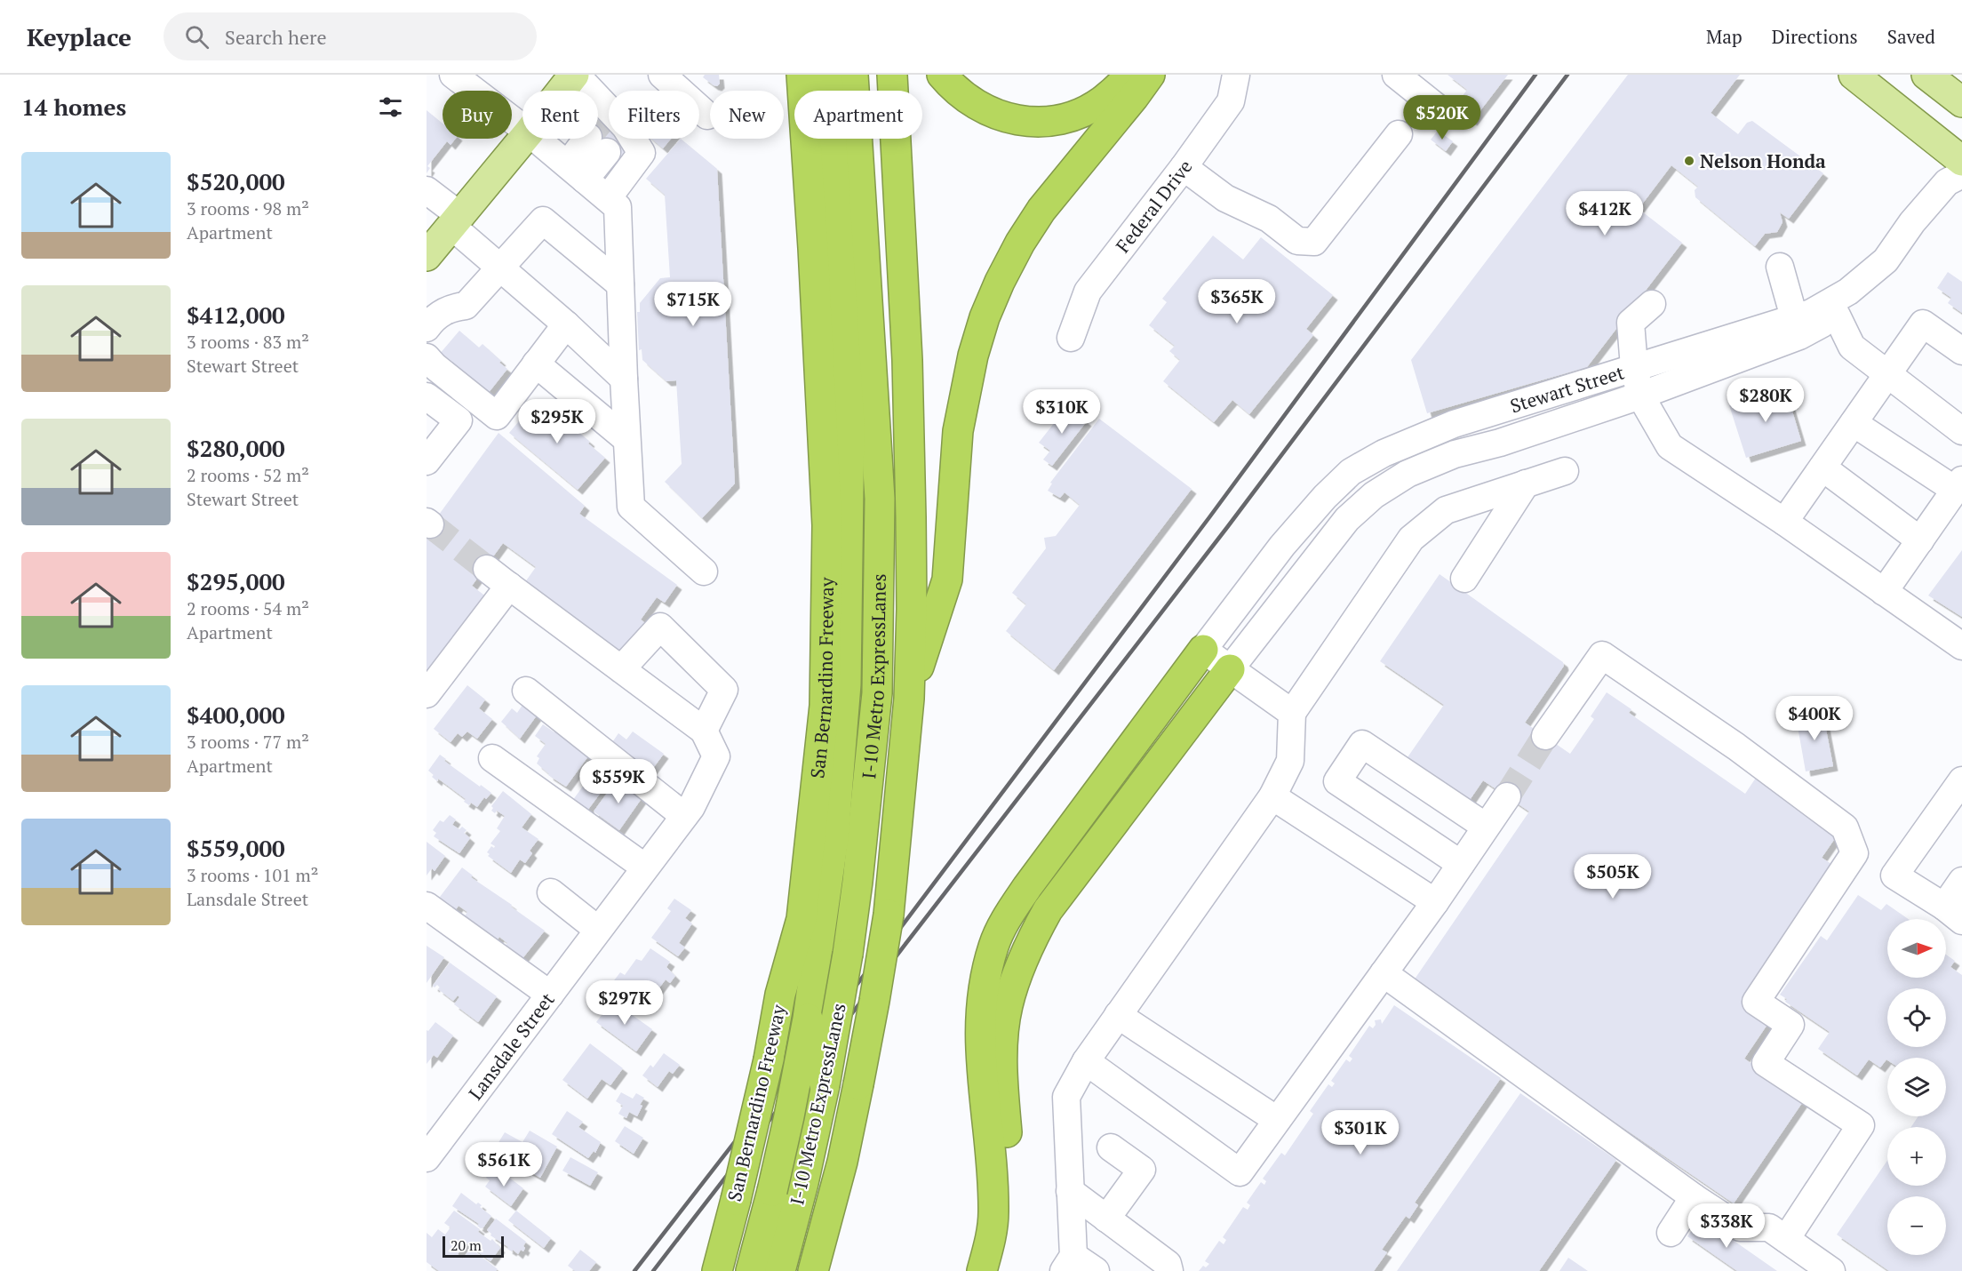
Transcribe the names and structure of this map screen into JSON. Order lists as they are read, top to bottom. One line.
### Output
{"streets":{"highway":["I-10 Metro ExpressLanes","San Bernardino Freeway"],"street":["Federal Drive","Stewart Street","Lansdale Street"]},"places":["Nelson Honda"],"scale_bar":"20 m","north":"right","page":{"header":"Keyplace","search":"Search here","nav":["Map","Directions","Saved"],"heading":"14 homes","chip":["Buy","Rent","Filters","New","Apartment"],"price":["$520K","$412K","$365K","$715K","$280K","$310K","$295K","$400K","$559K","$505K","$297K","$301K","$561K","$338K"],"list":[{"name":"$520,000","note":"3 rooms · 98 m² · Apartment"},{"name":"$412,000","note":"3 rooms · 83 m² · Stewart Street"},{"name":"$280,000","note":"2 rooms · 52 m² · Stewart Street"},{"name":"$295,000","note":"2 rooms · 54 m² · Apartment"},{"name":"$400,000","note":"3 rooms · 77 m² · Apartment"},{"name":"$559,000","note":"3 rooms · 101 m² · Lansdale Street"}],"map_buttons":["+","−"],"scale":"20 m"}}
